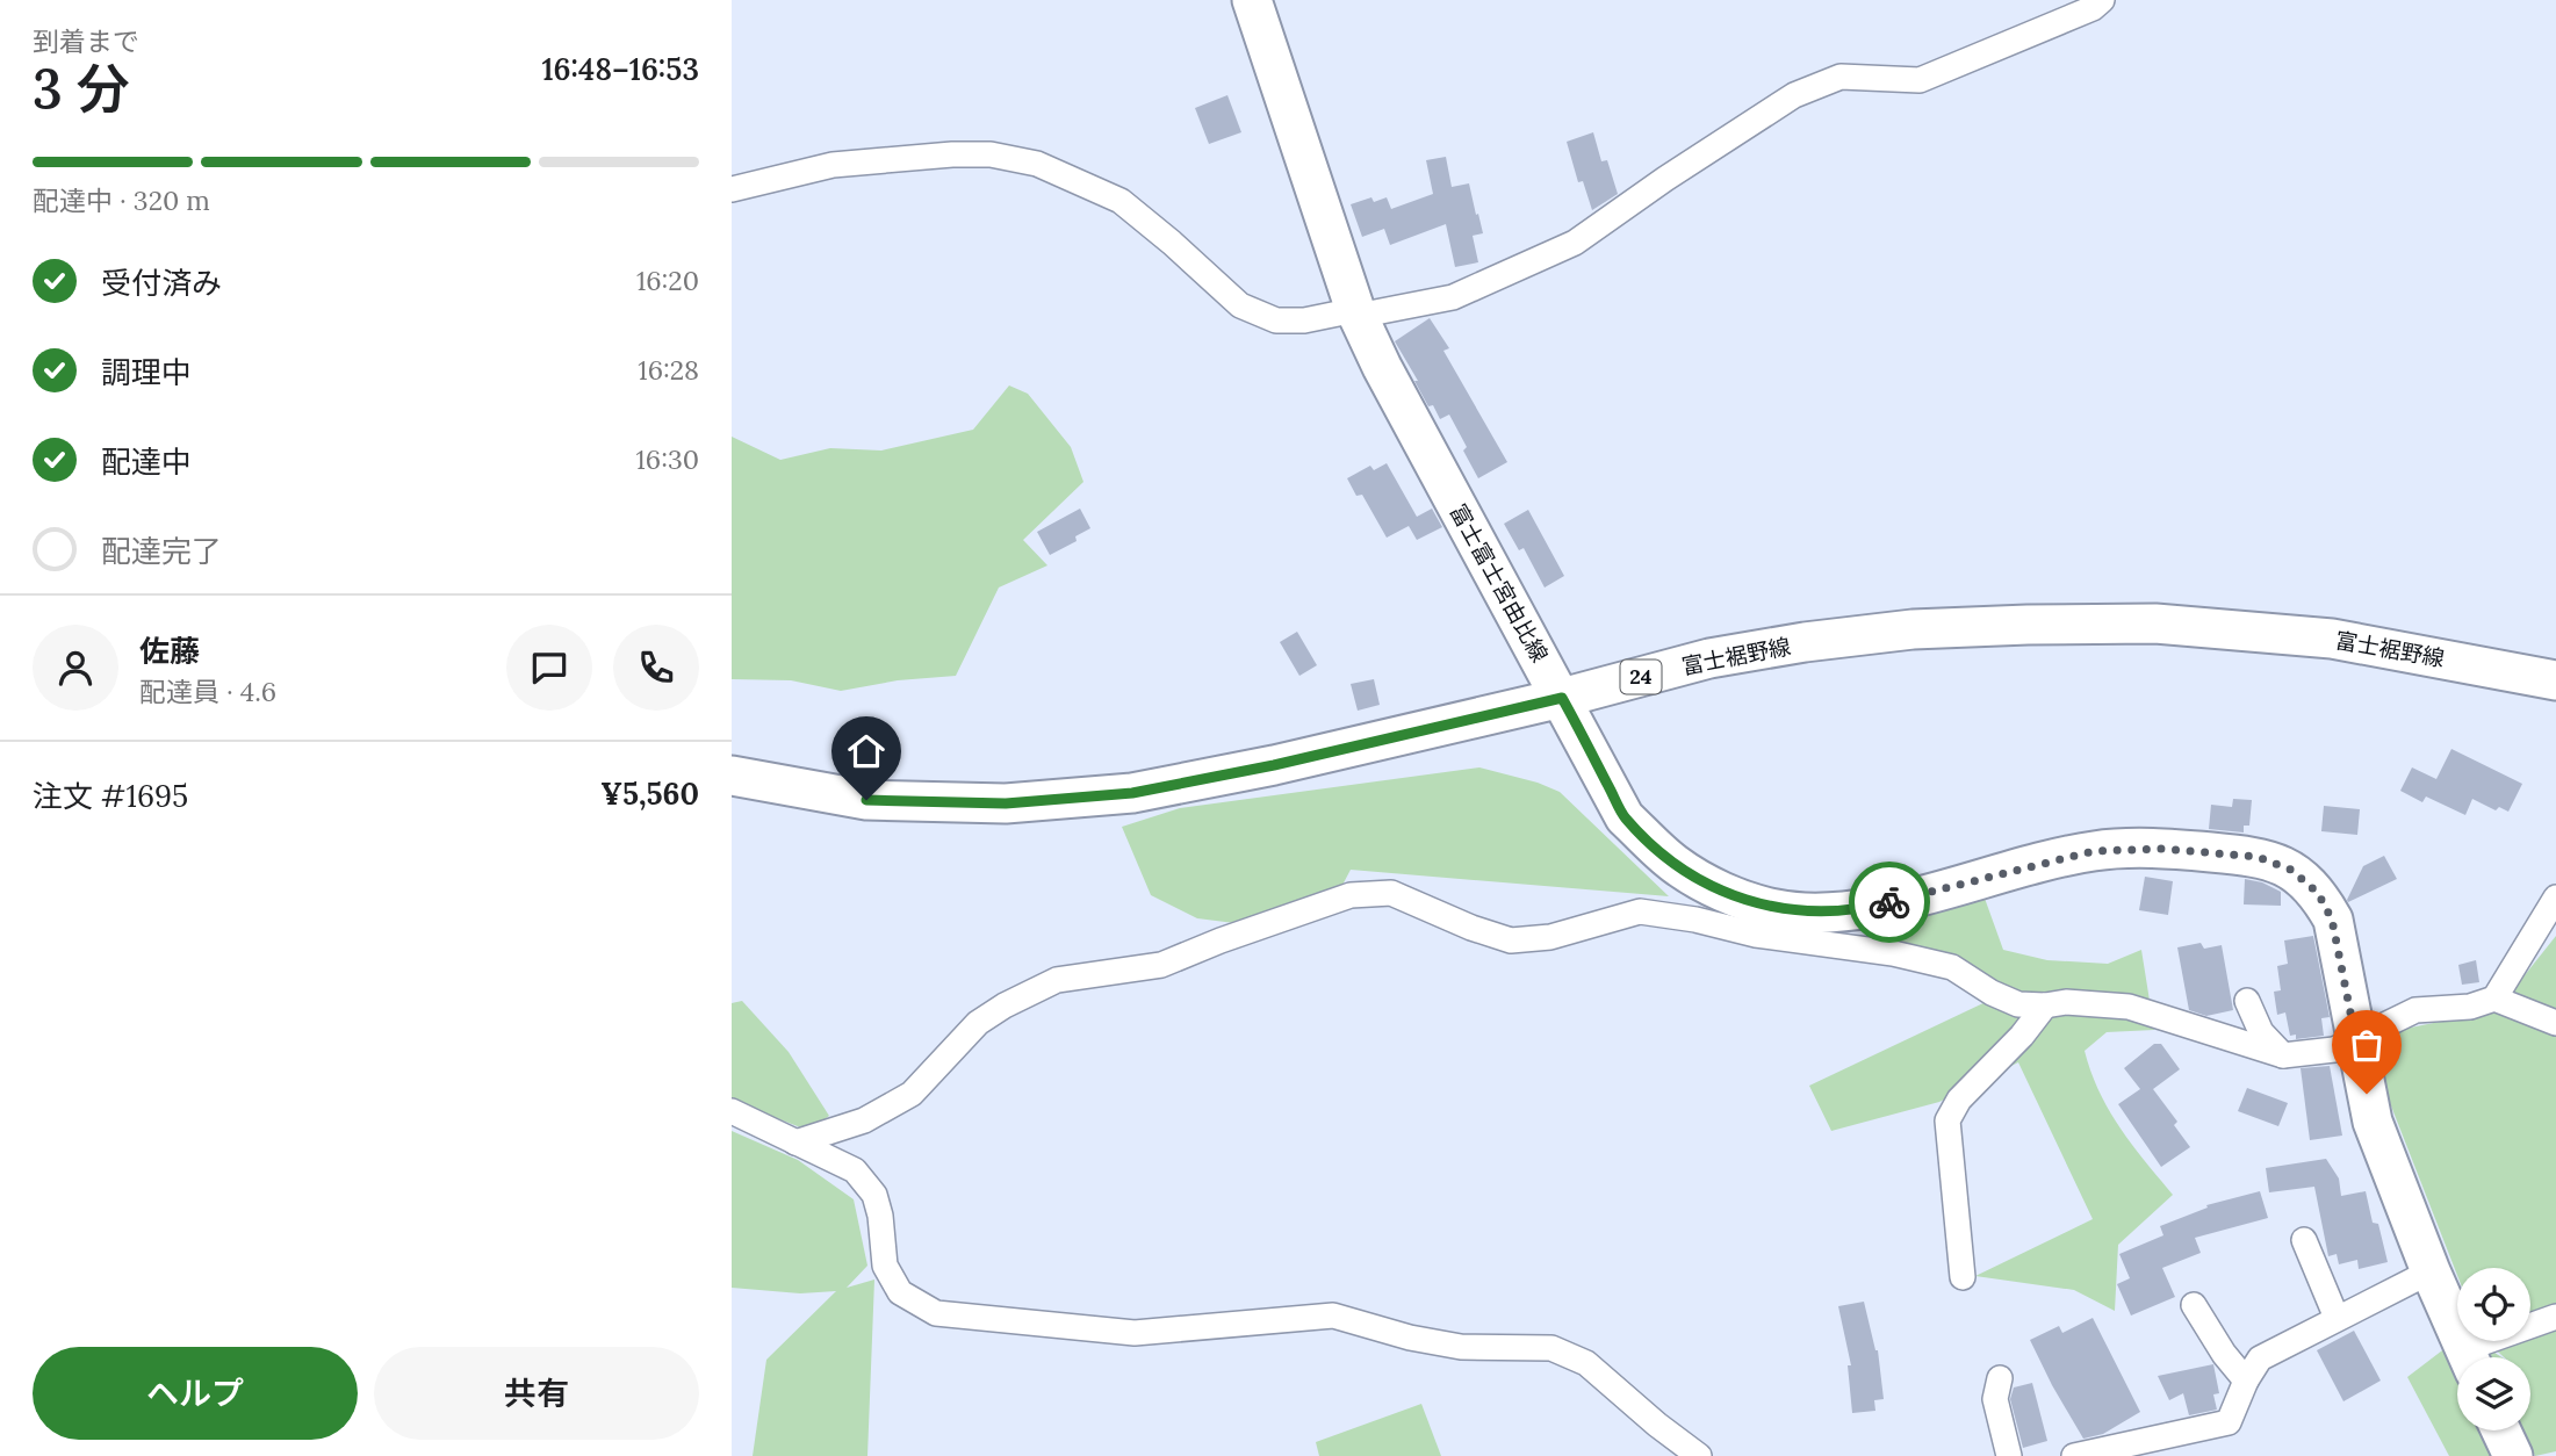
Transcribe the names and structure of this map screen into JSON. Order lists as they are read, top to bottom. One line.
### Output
{"streets":{"main road":["富士富士宮由比線","富士裾野線","24"]},"crossings":[["富士富士宮由比線","富士裾野線"]],"page":{"heading":["3 分","到着まで","16:48–16:53"],"panel":["佐藤","配達員 · 4.6","注文 #1695","¥5,560"],"bar":"配達中 · 320 m","list":[["受付済み","16:20"],["調理中","16:28"],["配達中","16:30"],"配達完了"],"buttons":["ヘルプ","共有"]}}
